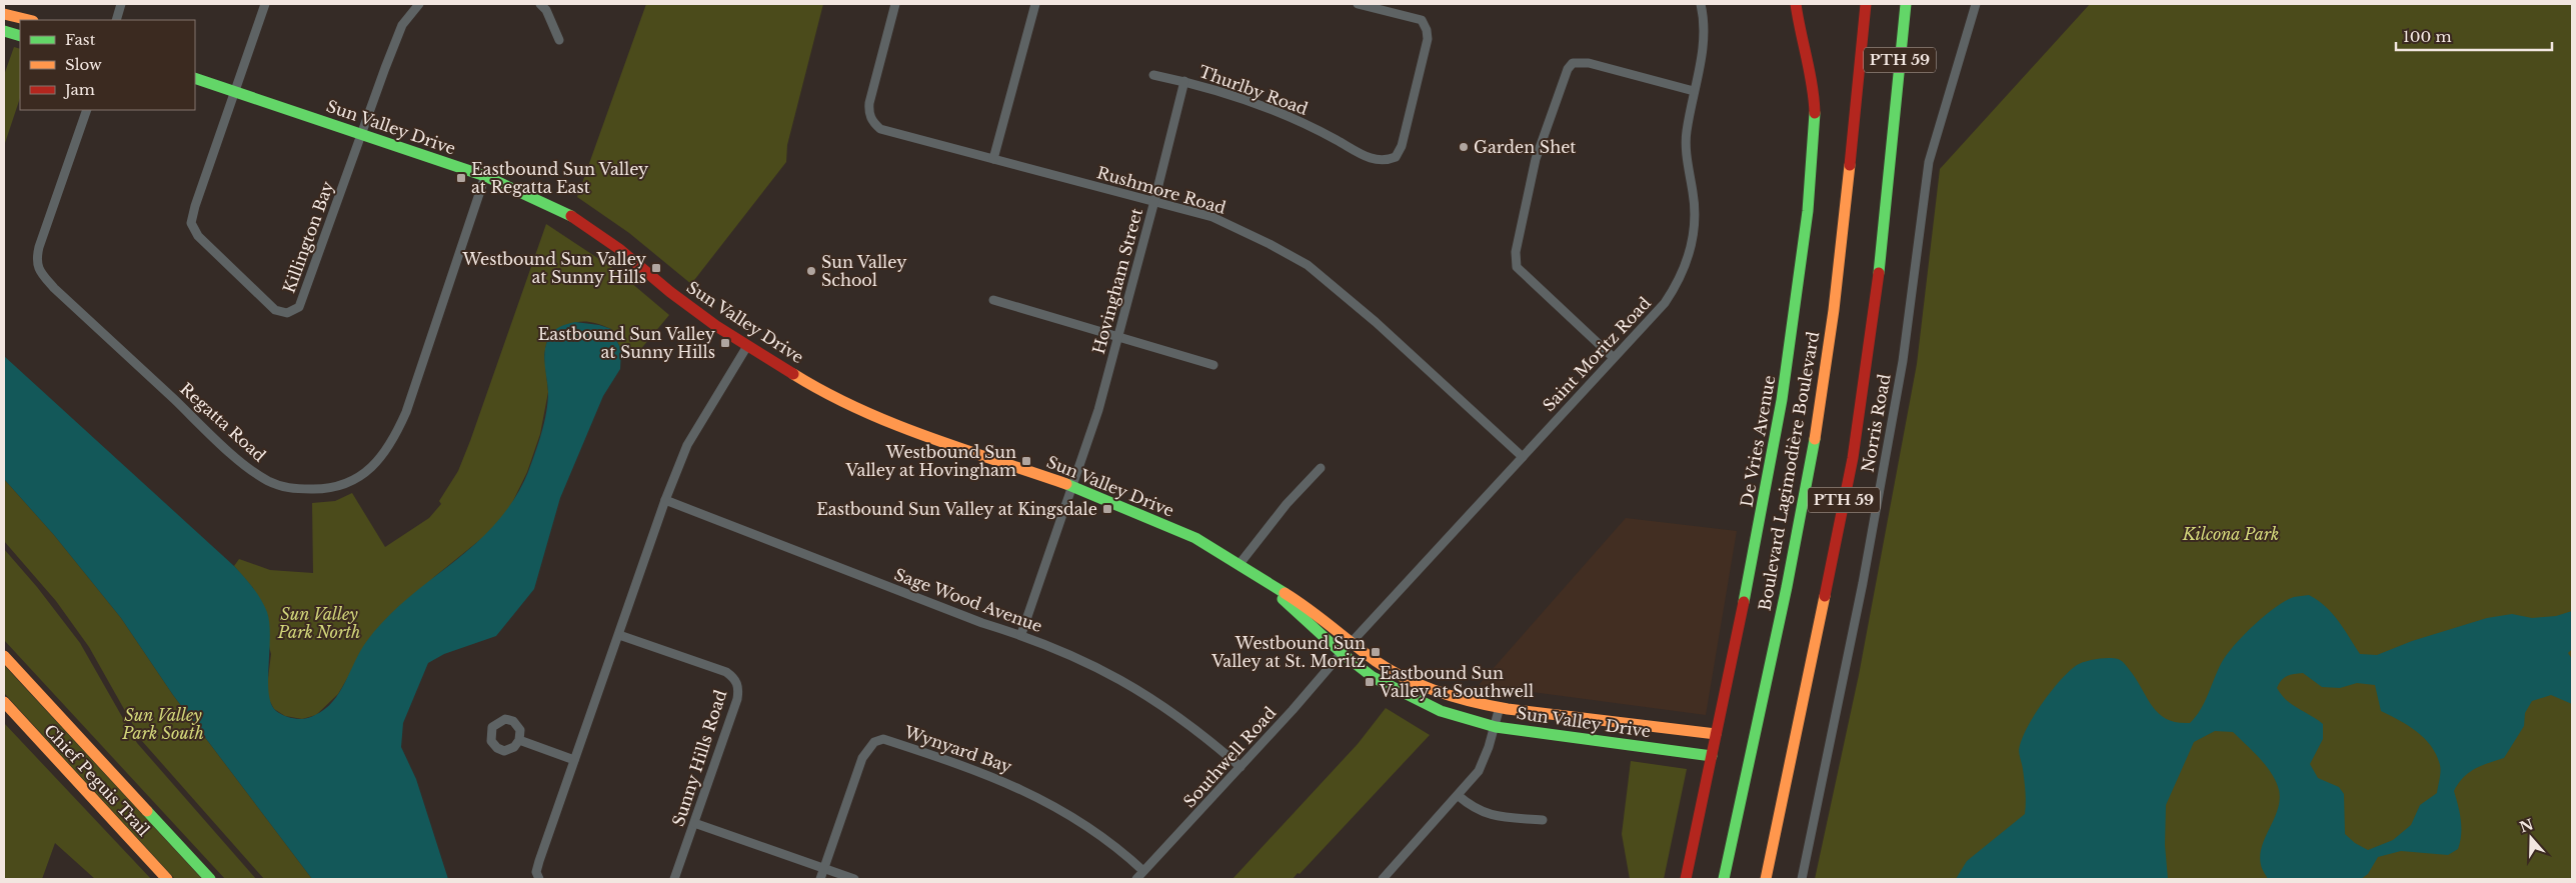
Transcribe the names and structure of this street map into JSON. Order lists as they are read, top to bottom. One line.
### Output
{"streets":{"street":["PTH 59","Thurlby Road","Sun Valley Drive","Rushmore Road","Killington Bay","Hovingham Street","Saint Moritz Road","Regatta Road","Norris Road","De Vries Avenue","Boulevard Lagimodière Boulevard","Sage Wood Avenue","Wynyard Bay","Southwell Road","Sunny Hills Road","Chief Peguis Trail"]},"crossings":[["Thurlby Road","Hovingham Street"],["Sun Valley Drive","Killington Bay"],["Sun Valley Drive","Hovingham Street"],["Sun Valley Drive","Saint Moritz Road"],["Sun Valley Drive","Regatta Road"],["Sun Valley Drive","De Vries Avenue"],["Sun Valley Drive","Southwell Road"],["Rushmore Road","Hovingham Street"],["Rushmore Road","Saint Moritz Road"],["Hovingham Street","Sage Wood Avenue"],["Saint Moritz Road","Southwell Road"],["Sage Wood Avenue","Southwell Road"],["Wynyard Bay","Southwell Road"]],"parks":["Kilcona Park","Sun Valley Park North","Sun Valley Park South"],"places":{"other":["Garden Shet","Sun Valley School"],"transit":["Eastbound Sun Valley at Regatta East","Westbound Sun Valley at Sunny Hills","Eastbound Sun Valley at Sunny Hills","Westbound Sun Valley at Hovingham","Eastbound Sun Valley at Kingsdale","Westbound Sun Valley at St. Moritz","Eastbound Sun Valley at Southwell"]},"legend":["Fast","Slow","Jam"],"scale_bar":"100 m","north":"top"}
